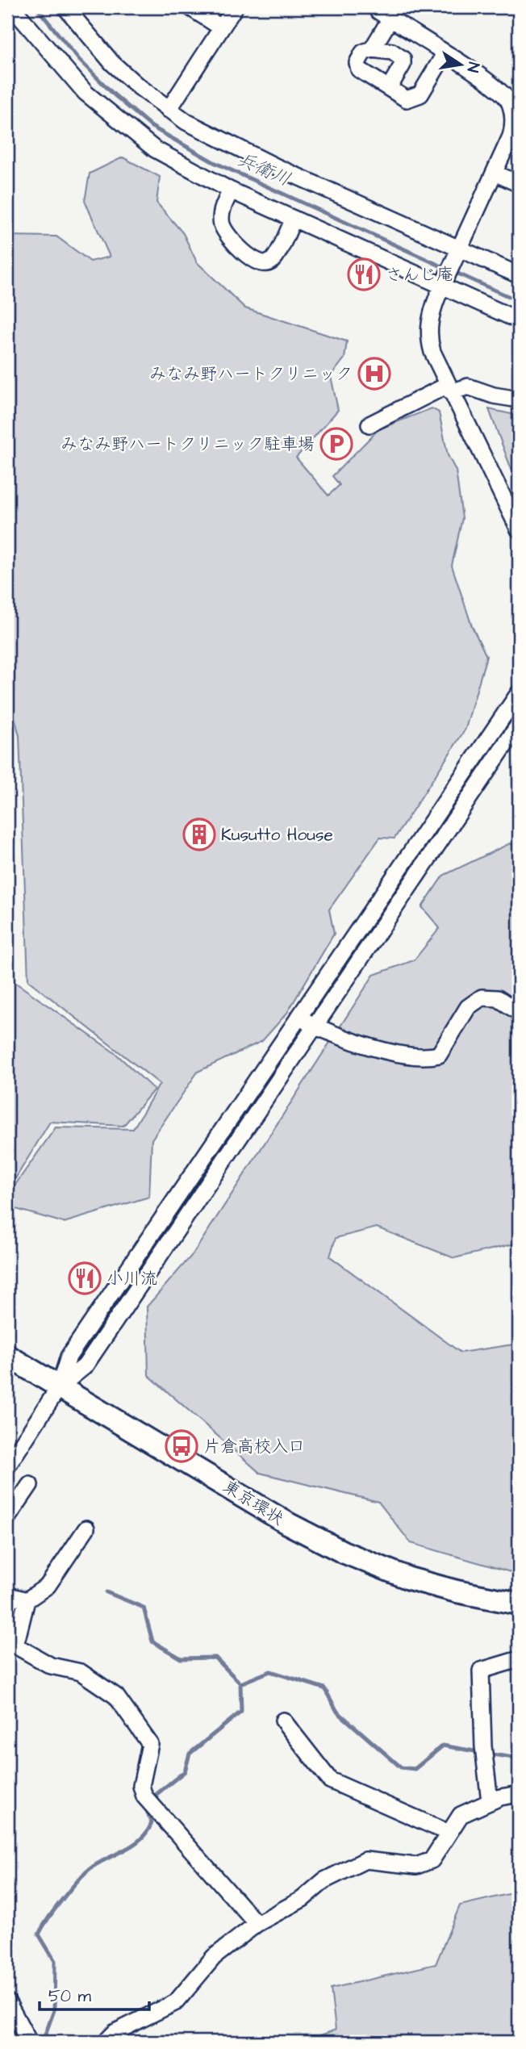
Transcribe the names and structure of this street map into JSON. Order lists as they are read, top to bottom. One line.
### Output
{"streets":{"highway":["東京環状"]},"water":["兵衛川"],"places":{"restaurant":["さんじ庵","小川流"],"hospital":["みなみ野ハートクリニック"],"parking":["みなみ野ハートクリニック駐車場"],"building":["Kusutto House"],"bus stop":["片倉高校入口"]},"scale_bar":"50 m","north":"right"}
